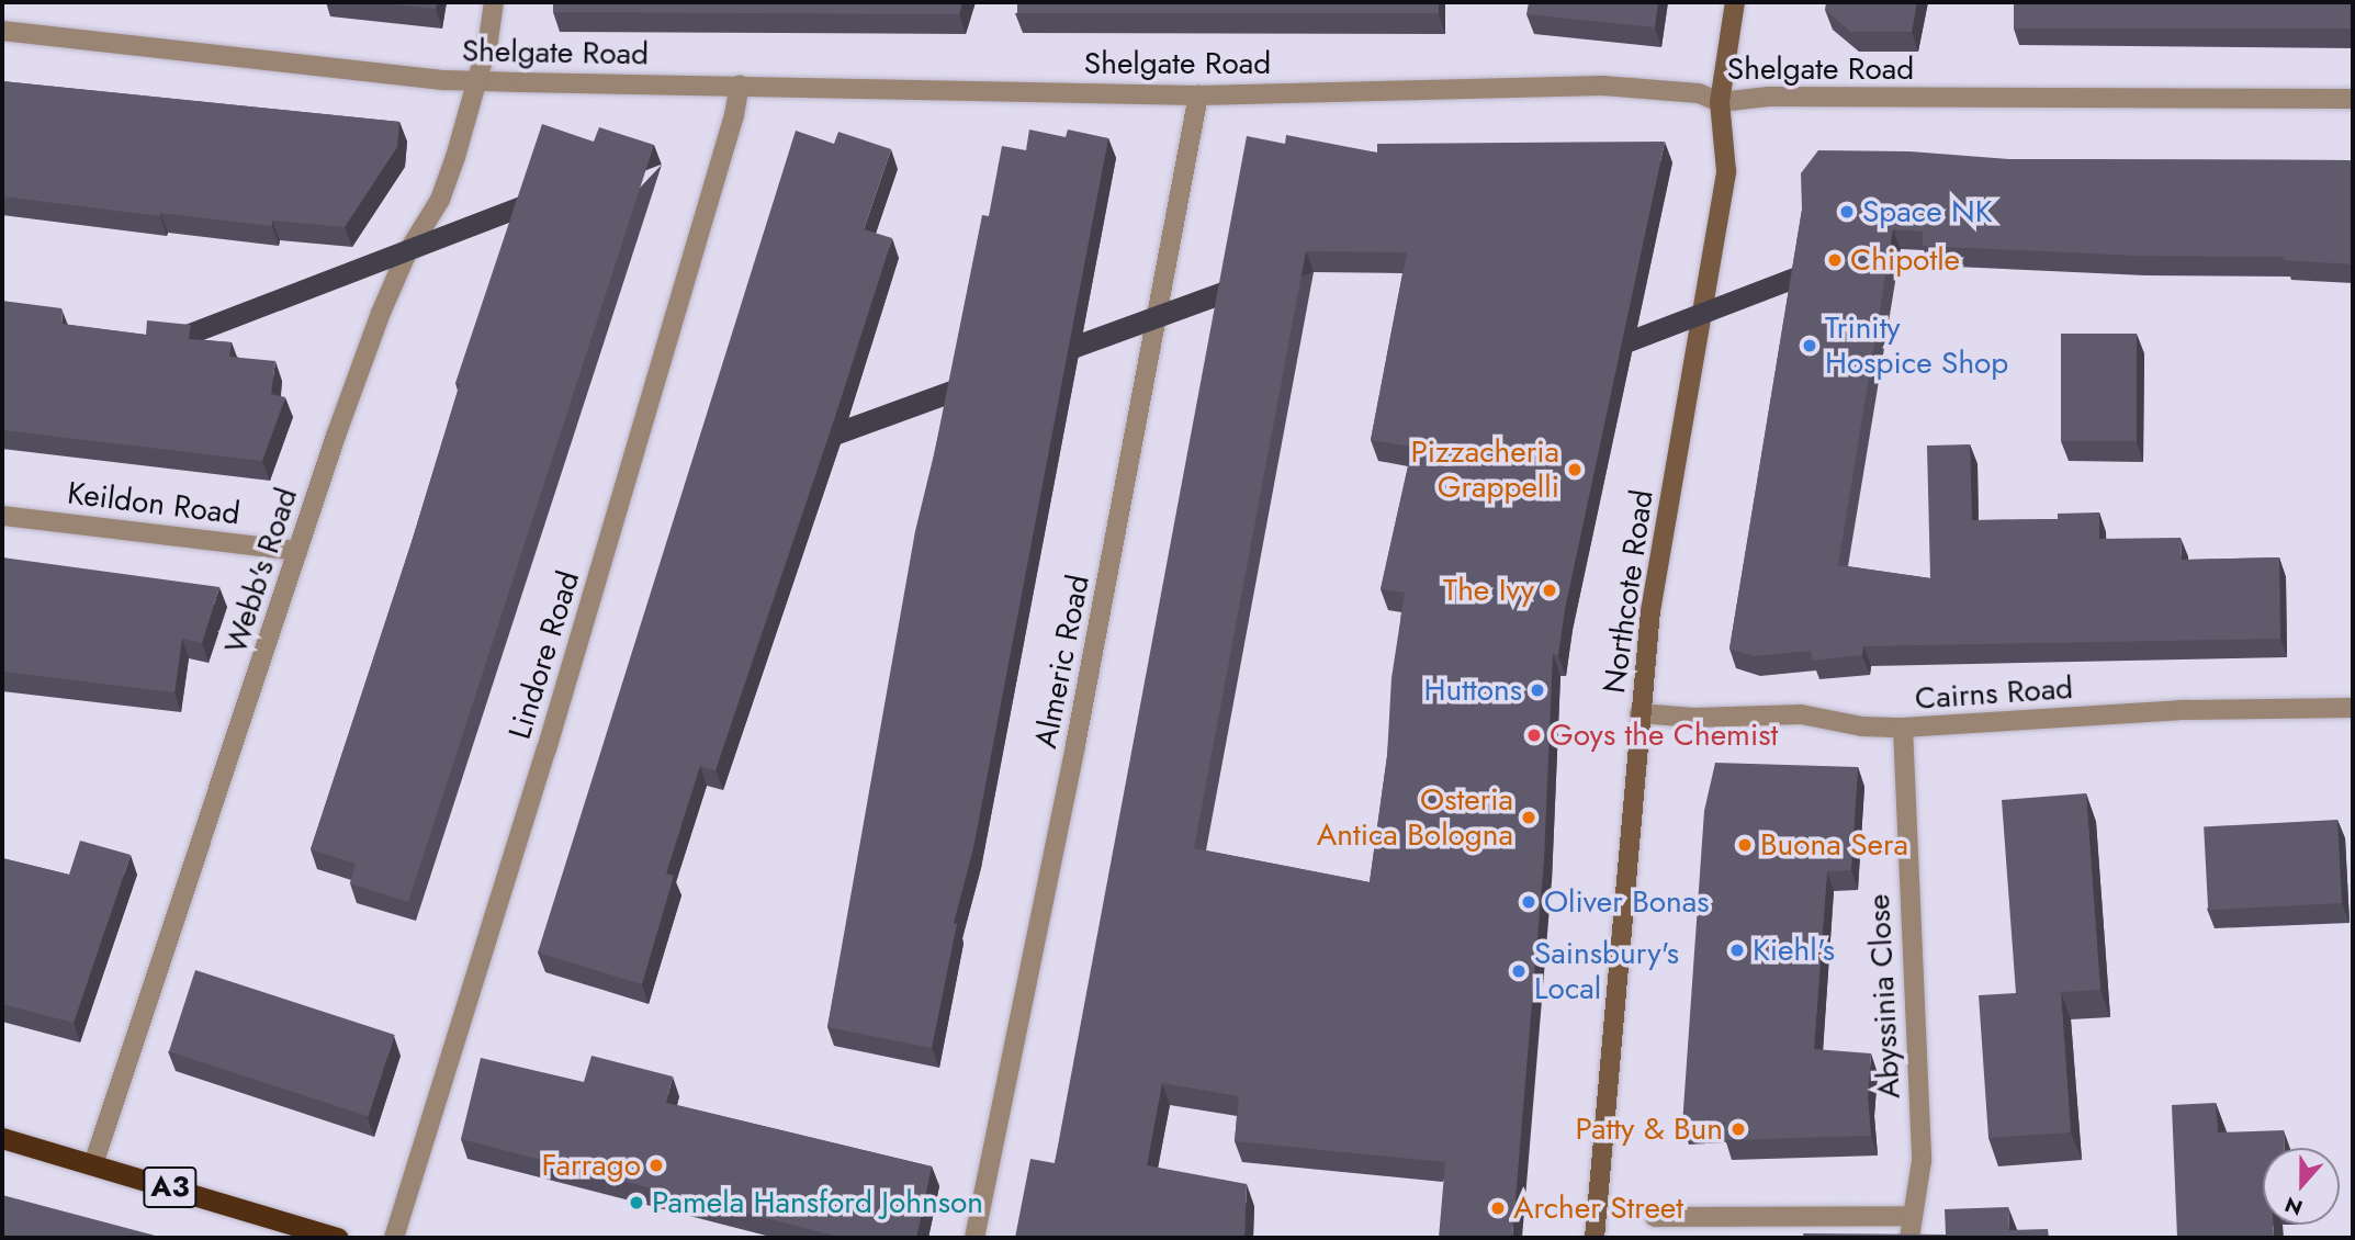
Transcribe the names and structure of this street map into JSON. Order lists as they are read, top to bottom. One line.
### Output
{"streets":{"highway":["A3"],"main road":["Northcote Road"],"street":["Shelgate Road","Keildon Road","Webb's Road","Lindore Road","Almeric Road","Cairns Road","Abyssinia Close"]},"crossings":[["Shelgate Road","Webb's Road"],["Shelgate Road","Northcote Road"],["Shelgate Road","Lindore Road"],["Shelgate Road","Almeric Road"],["Keildon Road","Webb's Road"],["Webb's Road","A3"],["Northcote Road","Cairns Road"],["Cairns Road","Abyssinia Close"]],"places":["Space NK","Chipotle","Trinity Hospice Shop","Pizzacheria Grappelli","The Ivy","Huttons","Goys the Chemist","Osteria Antica Bologna","Buona Sera","Oliver Bonas","Kiehl's","Sainsbury's Local","Patty & Bun","Farrago","Pamela Hansford Johnson","Archer Street"],"north":"bottom"}
